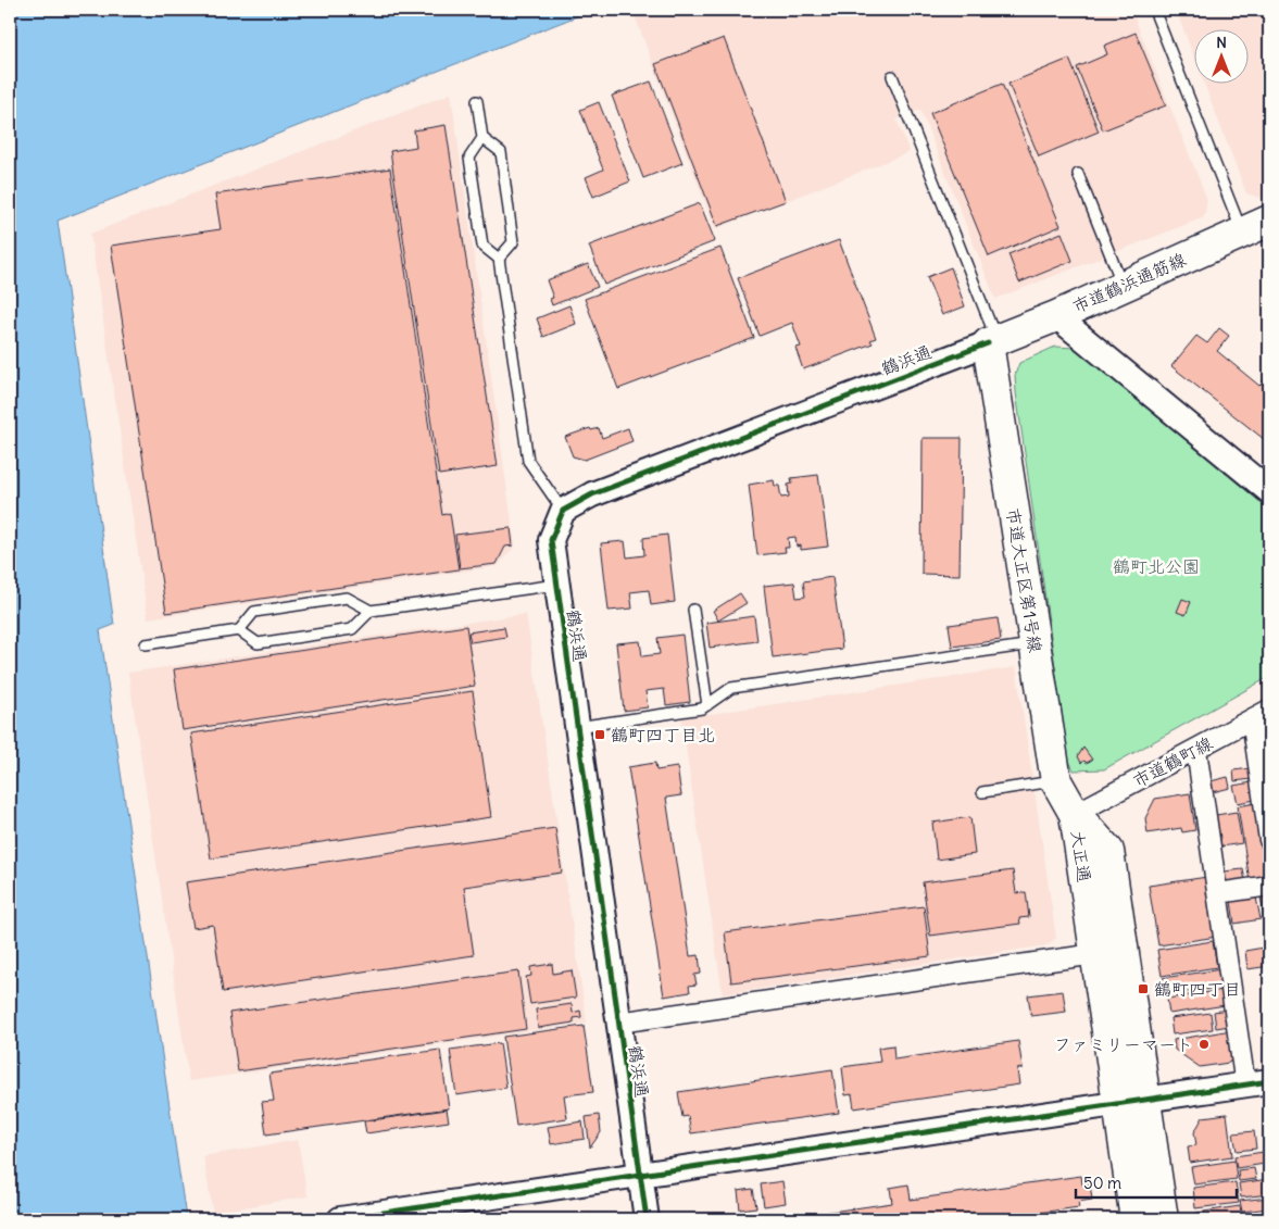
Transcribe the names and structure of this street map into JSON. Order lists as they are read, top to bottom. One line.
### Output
{"streets":{"main road":["市道鶴浜通筋線","市道大正区第1号線","大正通"],"street":["鶴浜通","市道鶴町線"]},"crossings":[["市道鶴浜通筋線","鶴浜通"],["市道鶴浜通筋線","市道大正区第1号線"],["鶴浜通","市道大正区第1号線"],["市道大正区第1号線","市道鶴町線"],["市道大正区第1号線","大正通"],["市道鶴町線","大正通"]],"parks":["鶴町北公園"],"places":{"transit":["鶴町四丁目北","鶴町四丁目"],"other":["ファミリーマート"]},"scale_bar":"50 m","north":"top"}
